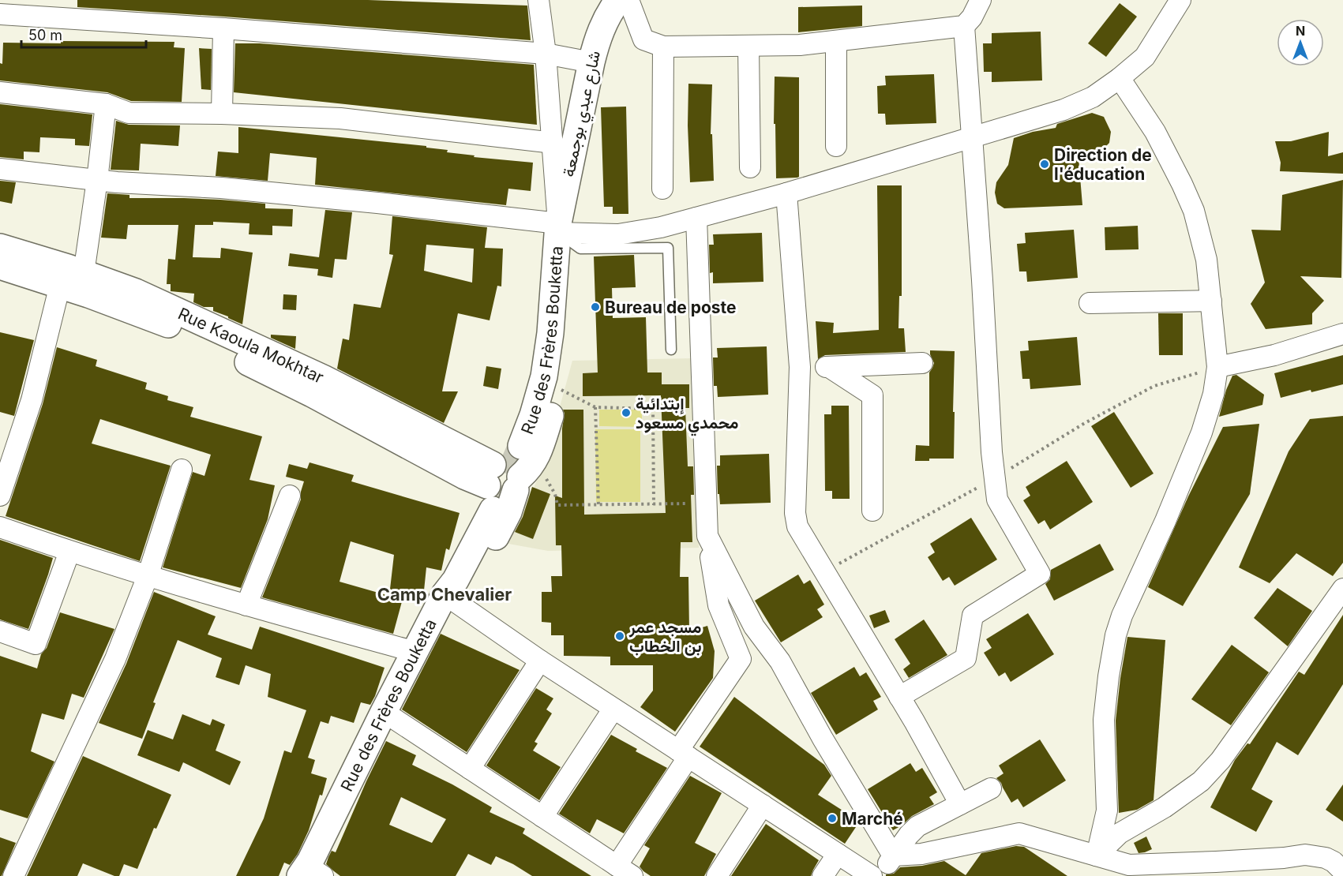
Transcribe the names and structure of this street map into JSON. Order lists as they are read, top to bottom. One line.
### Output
{"streets":{"main road":["شارع عبدي بوجمعة","Rue des Frères Bouketta","Rue Kaoula Mokhtar"]},"crossings":[["شارع عبدي بوجمعة","Rue des Frères Bouketta"],["Rue des Frères Bouketta","Rue Kaoula Mokhtar"]],"districts":["Camp Chevalier"],"places":["Direction de l'éducation","Bureau de poste","إبتدائية محمدي مسعود","مسجد عمر بن الخطاب","Marché"],"scale_bar":"50 m","north":"top"}
